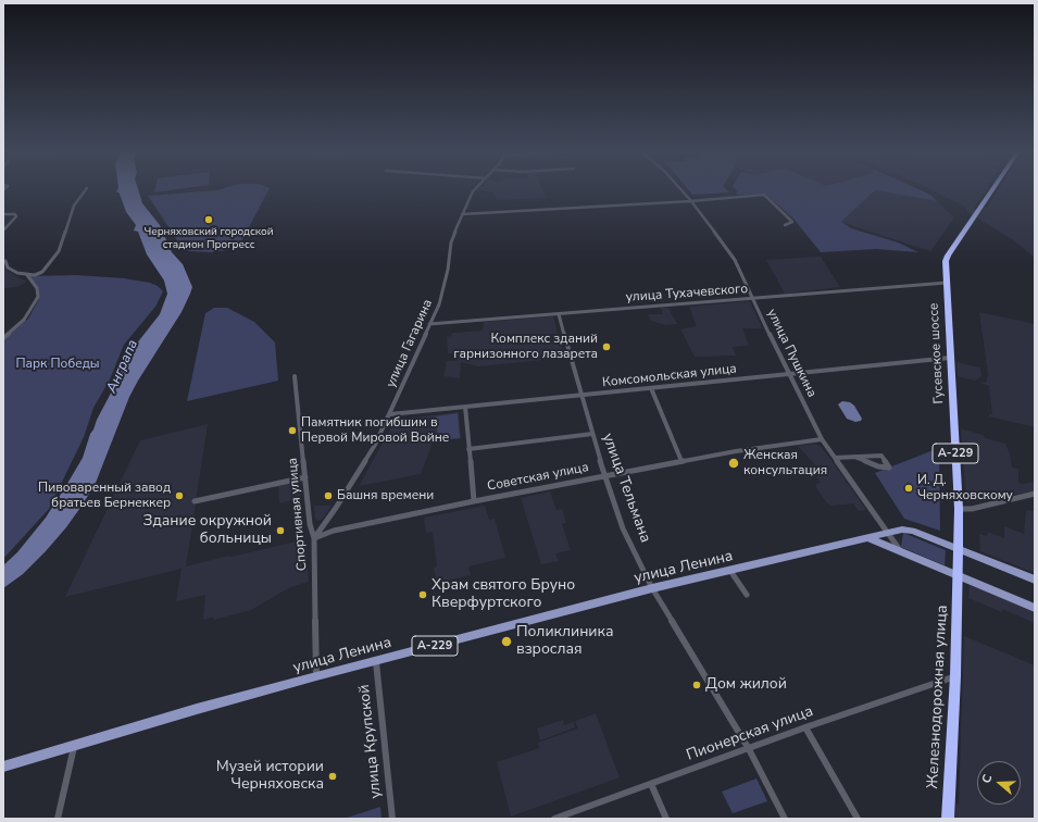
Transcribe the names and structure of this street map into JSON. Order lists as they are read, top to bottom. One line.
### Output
{"streets":{"highway":["Гусевское шоссе","А-229","Железнодорожная улица"],"main road":["улица Ленина"],"street":["улица Тухачевского","улица Гагарина","улица Пушкина","Комсомольская улица","Советская улица","улица Тельмана","Спортивная улица","Пионерская улица","улица Крупской"]},"crossings":[["улица Тухачевского","улица Гагарина"],["улица Тухачевского","улица Пушкина"],["улица Тухачевского","Гусевское шоссе"],["улица Тухачевского","улица Тельмана"],["улица Гагарина","Комсомольская улица"],["улица Гагарина","Советская улица"],["улица Гагарина","Спортивная улица"],["улица Пушкина","Комсомольская улица"],["улица Пушкина","Советская улица"],["улица Пушкина","улица Ленина"],["Гусевское шоссе","Комсомольская улица"],["Гусевское шоссе","улица Ленина"],["Гусевское шоссе","Железнодорожная улица"],["Комсомольская улица","улица Тельмана"],["Советская улица","улица Тельмана"],["Советская улица","Спортивная улица"],["улица Тельмана","улица Ленина"],["улица Тельмана","Пионерская улица"],["Спортивная улица","улица Ленина"],["улица Ленина","улица Крупской"],["Железнодорожная улица","Пионерская улица"]],"water":["Анграпа"],"parks":["Парк Победы"],"places":["Черняховский городской стадион Прогресс","Комплекс зданий гарнизонного лазарета","Памятник погибшим в Первой Мировой Войне","Женская консультация","И. Д. Черняховскому","Пивоваренный завод братьев Бернеккер","Башня времени","Здание окружной больницы","Храм святого Бруно Кверфуртского","Поликлиника взрослая","Дом жилой","Музей истории Черняховска"],"north":"left"}
